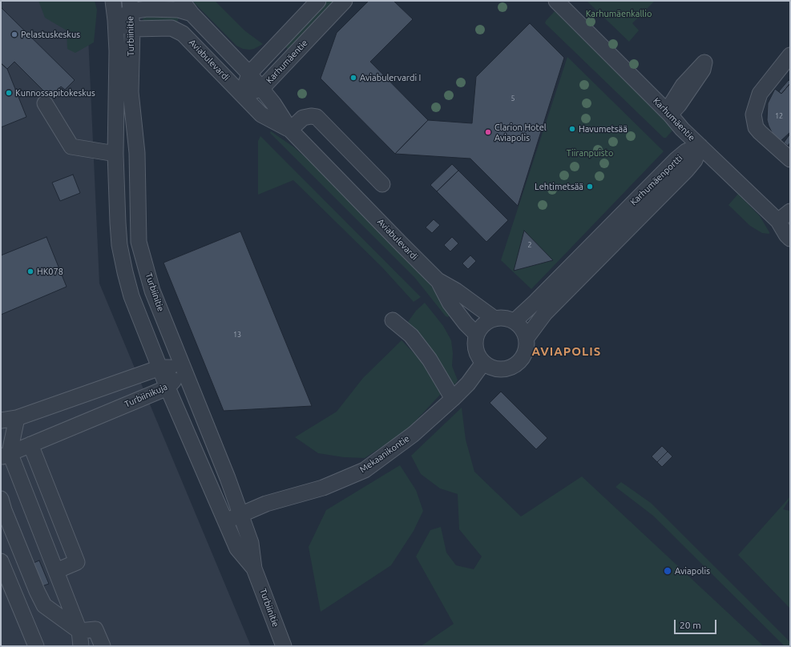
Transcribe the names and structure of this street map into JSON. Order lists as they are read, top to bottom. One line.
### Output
{"streets":{"street":["Turbiinitie","Aviabulevardi","Karhumäentie","Karhumäenportti","Turbiinikuja","Mekaanikontie"]},"crossings":[["Turbiinitie","Aviabulevardi"],["Turbiinitie","Turbiinikuja"],["Turbiinitie","Mekaanikontie"],["Aviabulevardi","Karhumäentie"],["Aviabulevardi","Karhumäenportti"],["Aviabulevardi","Mekaanikontie"],["Karhumäentie","Karhumäenportti"],["Karhumäenportti","Mekaanikontie"]],"districts":["AVIAPOLIS"],"parks":["Karhumäenkallio","Tiiranpuisto"],"places":["Pelastuskeskus","Aviabulervardi I","Kunnossapitokeskus","Havumetsää","Clarion Hotel Aviapolis","Lehtimetsää","HK078","Aviapolis"],"house_numbers":["5","12","2","13"],"scale_bar":"20 m"}
